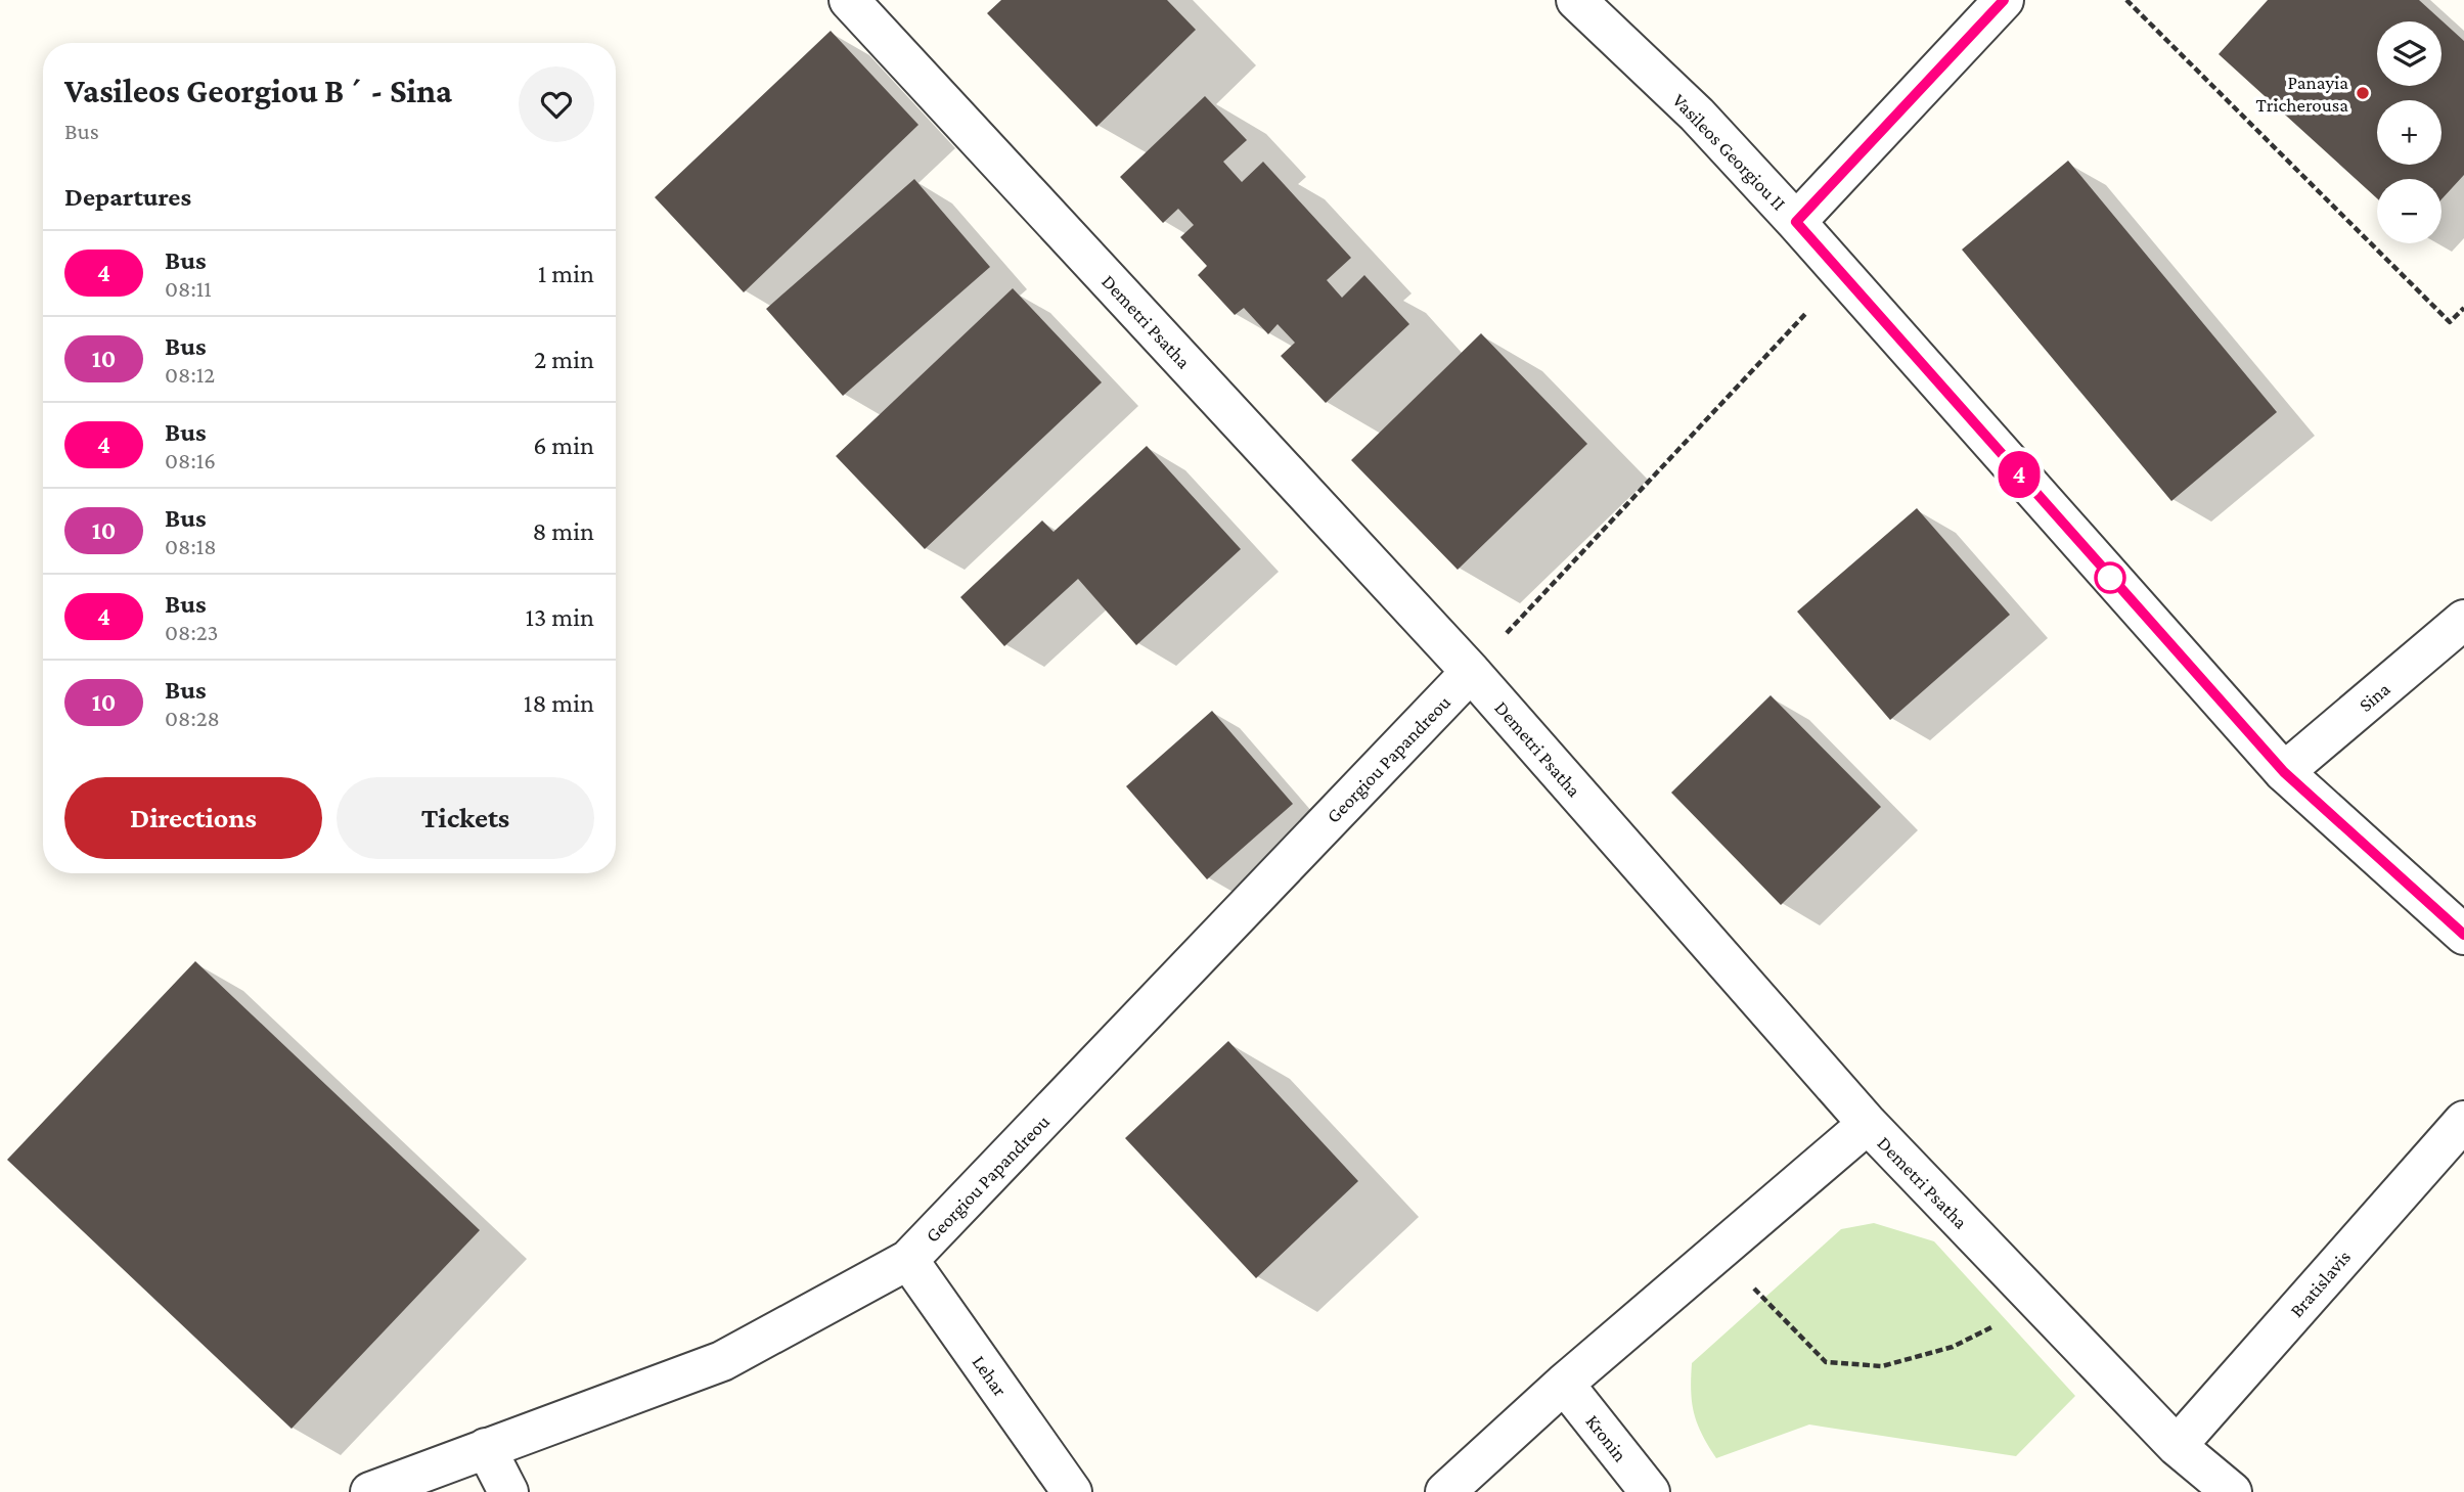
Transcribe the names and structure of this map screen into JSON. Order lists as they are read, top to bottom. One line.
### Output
{"streets":{"street":["Vasileos Georgiou II","Demetri Psatha","Sina","Georgiou Papandreou","Bratislavis","Lehar","Kronin"]},"crossings":[["Vasileos Georgiou II","Sina"],["Demetri Psatha","Georgiou Papandreou"],["Demetri Psatha","Bratislavis"],["Georgiou Papandreou","Lehar"]],"places":["Panayia Tricherousa"],"lines":["bus line 4"],"page":{"on_map":"4","map_buttons":["+","−"],"heading":[["Vasileos Georgiou B´ - Sina","Bus"],"Departures"],"list":[{"mark":"4","name":"Bus","note":"08:11","value":"1 min"},{"mark":"10","name":"Bus","note":"08:12","value":"2 min"},{"mark":"4","name":"Bus","note":"08:16","value":"6 min"},{"mark":"10","name":"Bus","note":"08:18","value":"8 min"},{"mark":"4","name":"Bus","note":"08:23","value":"13 min"},{"mark":"10","name":"Bus","note":"08:28","value":"18 min"}],"buttons":["Directions","Tickets"]}}
